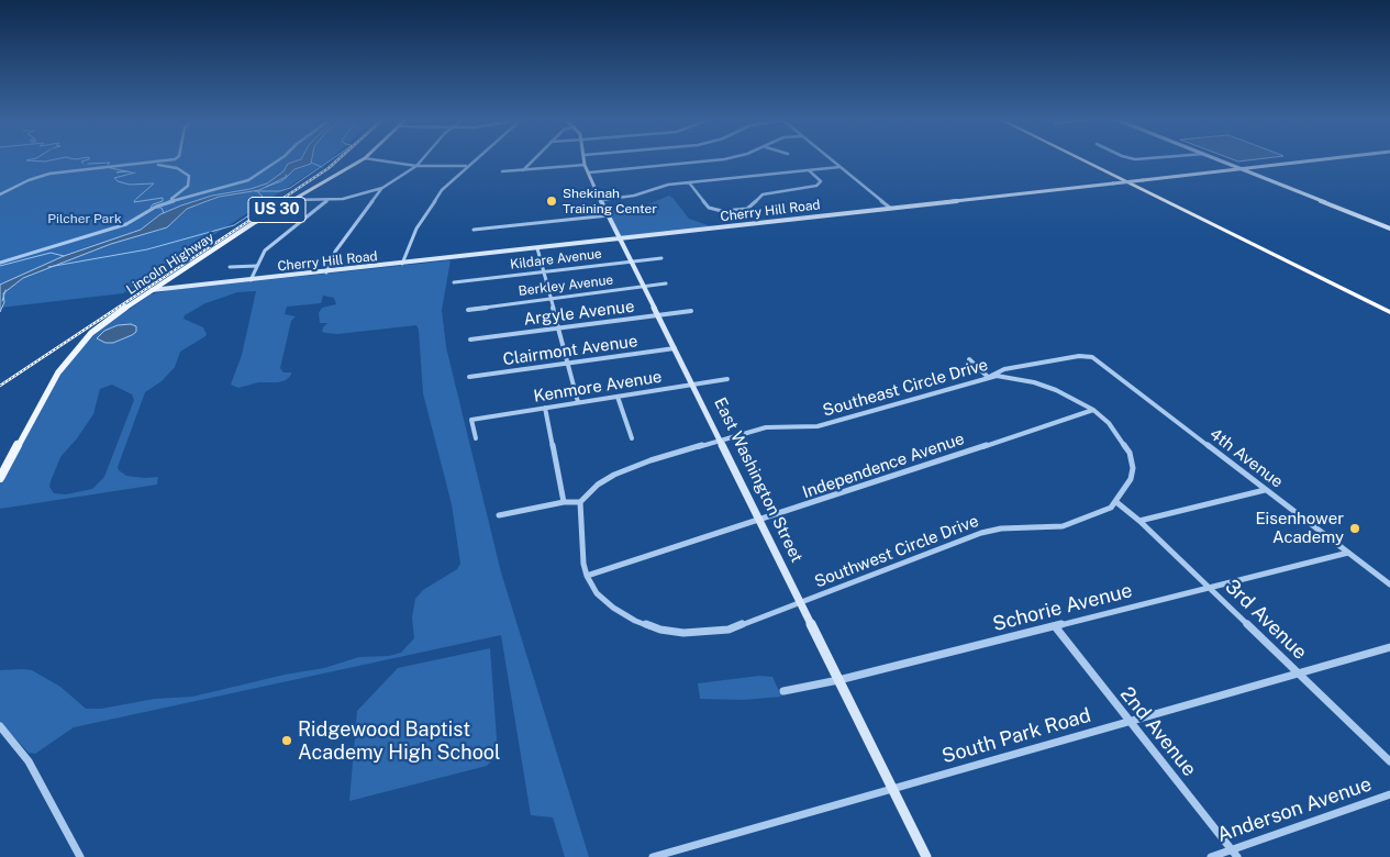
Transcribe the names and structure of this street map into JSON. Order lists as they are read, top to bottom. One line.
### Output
{"streets":{"main road":["US 30","Lincoln Highway"],"street":["Cherry Hill Road","Kildare Avenue","Berkley Avenue","Argyle Avenue","Clairmont Avenue","Kenmore Avenue","Southeast Circle Drive","4th Avenue","Independence Avenue","East Washington Street","Southwest Circle Drive","Schorie Avenue","3rd Avenue","2nd Avenue","South Park Road","Anderson Avenue"]},"crossings":[["Cherry Hill Road","Lincoln Highway"],["Cherry Hill Road","East Washington Street"],["Kildare Avenue","East Washington Street"],["Berkley Avenue","East Washington Street"],["Argyle Avenue","East Washington Street"],["Clairmont Avenue","East Washington Street"],["Kenmore Avenue","East Washington Street"],["Southeast Circle Drive","4th Avenue"],["Southeast Circle Drive","Independence Avenue"],["Southeast Circle Drive","East Washington Street"],["4th Avenue","Schorie Avenue"],["Independence Avenue","East Washington Street"],["Independence Avenue","Southwest Circle Drive"],["East Washington Street","Southwest Circle Drive"],["East Washington Street","Schorie Avenue"],["East Washington Street","South Park Road"],["Southwest Circle Drive","3rd Avenue"],["Schorie Avenue","3rd Avenue"],["Schorie Avenue","2nd Avenue"],["3rd Avenue","South Park Road"],["2nd Avenue","South Park Road"],["2nd Avenue","Anderson Avenue"]],"parks":["Pilcher Park"],"places":["Shekinah Training Center","Eisenhower Academy","Ridgewood Baptist Academy High School"]}
